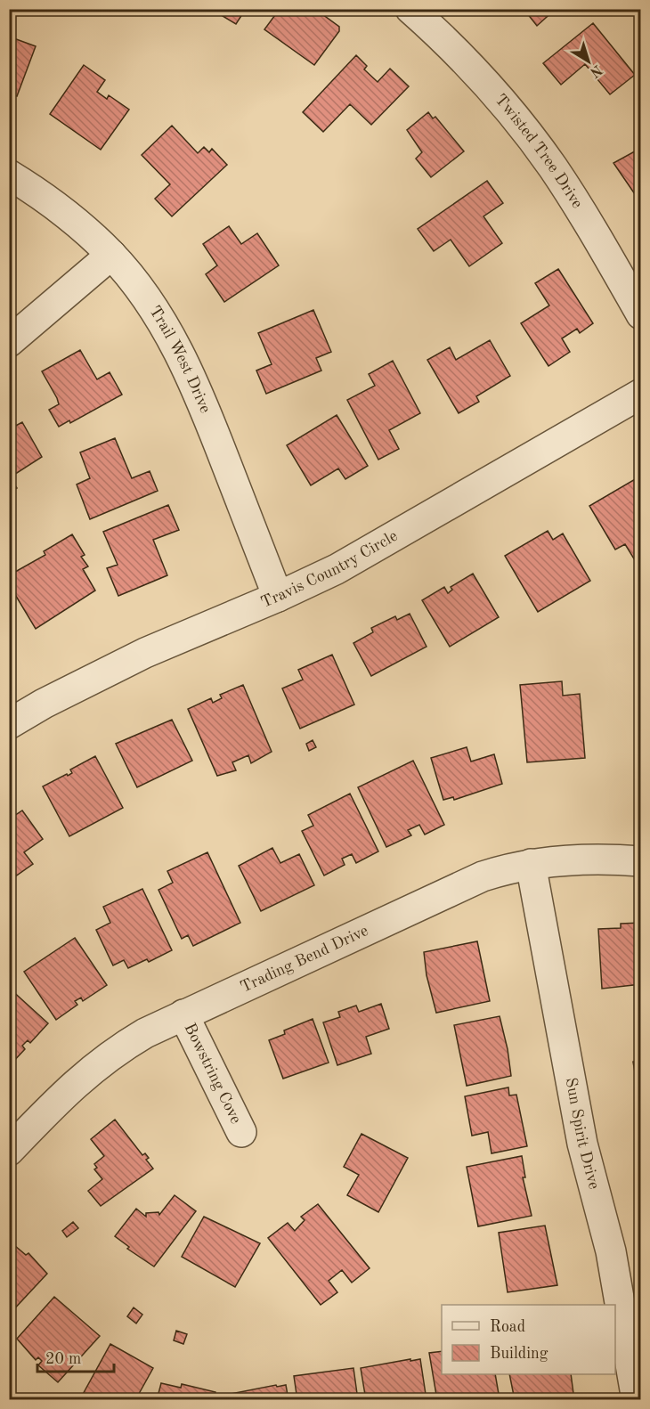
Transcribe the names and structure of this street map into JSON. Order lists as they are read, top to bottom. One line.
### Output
{"streets":{"street":["Twisted Tree Drive","Trail West Drive","Travis Country Circle","Trading Bend Drive","Bowstring Cove","Sun Spirit Drive"]},"crossings":[["Trail West Drive","Travis Country Circle"],["Trading Bend Drive","Bowstring Cove"],["Trading Bend Drive","Sun Spirit Drive"]],"legend":["Road","Building"],"scale_bar":"20 m","north":"bottom right"}
